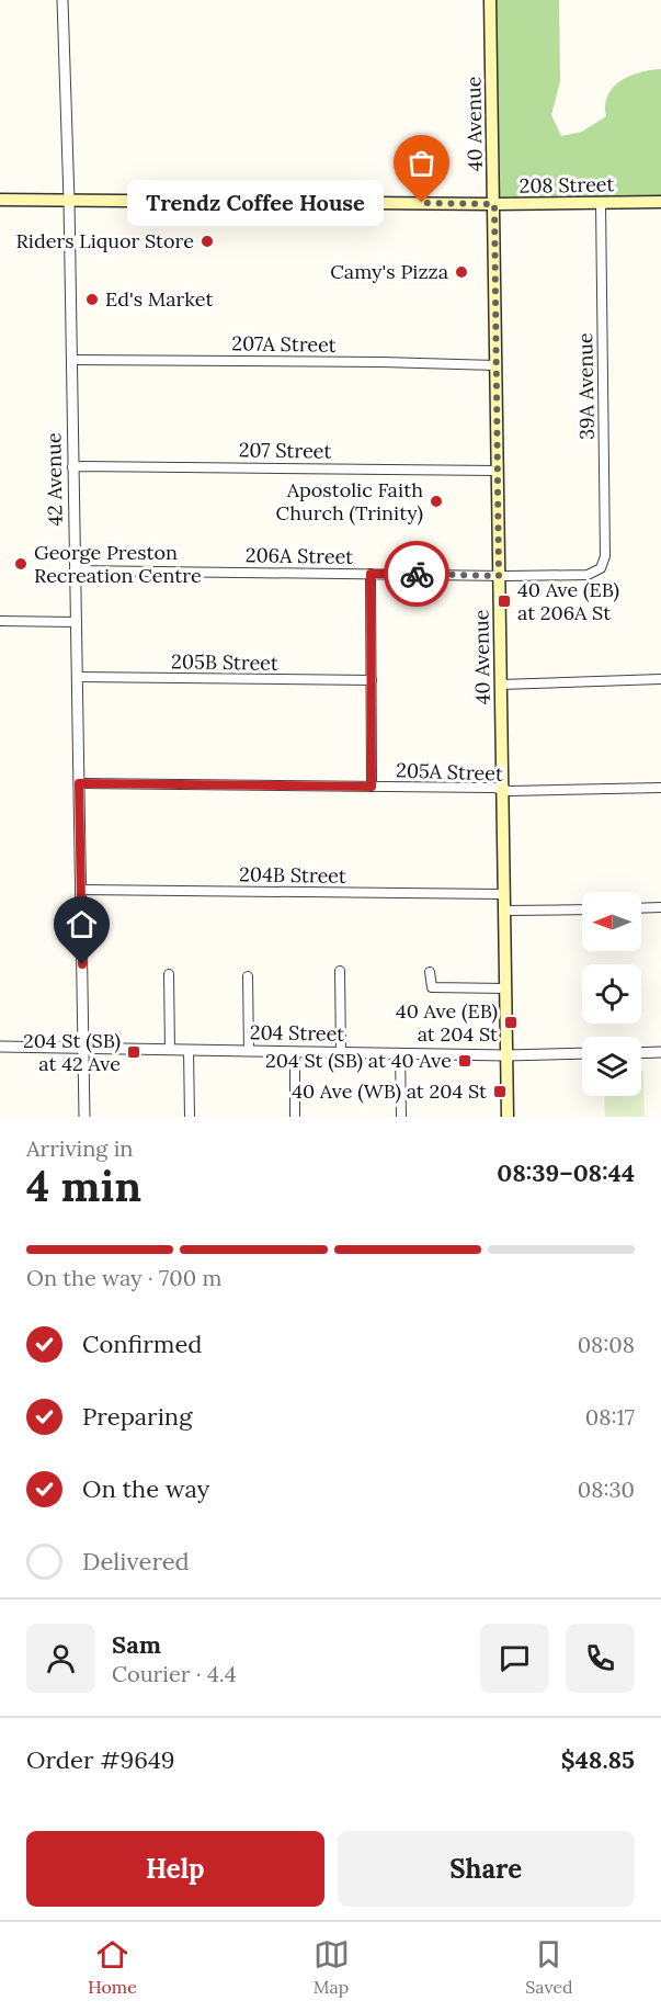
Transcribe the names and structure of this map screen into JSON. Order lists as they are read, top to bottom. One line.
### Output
{"streets":{"main road":["40 Avenue","208 Street"],"street":["207A Street","39A Avenue","207 Street","42 Avenue","206A Street","205B Street","205A Street","204B Street","204 Street"]},"crossings":[["40 Avenue","208 Street"],["40 Avenue","207A Street"],["40 Avenue","207 Street"],["40 Avenue","206A Street"],["40 Avenue","205A Street"],["40 Avenue","204B Street"],["40 Avenue","204 Street"],["208 Street","39A Avenue"],["208 Street","42 Avenue"],["207A Street","42 Avenue"],["39A Avenue","206A Street"],["207 Street","42 Avenue"],["42 Avenue","206A Street"],["42 Avenue","205B Street"],["42 Avenue","205A Street"],["42 Avenue","204B Street"],["42 Avenue","204 Street"]],"places":{"other":["Trendz Coffee House","Riders Liquor Store","Camy's Pizza","Ed's Market","Apostolic Faith Church (Trinity)","George Preston Recreation Centre"],"transit":["40 Ave (EB) at 206A St","40 Ave (EB) at 204 St","204 St (SB) at 42 Ave","204 St (SB) at 40 Ave","40 Ave (WB) at 204 St"]},"north":"left","page":{"bubble":"Trendz Coffee House","heading":["4 min","Arriving in","08:39–08:44"],"panel":["Sam","Courier · 4.4","Order #9649","$48.85"],"bar":"On the way · 700 m","list":[["Confirmed","08:08"],["Preparing","08:17"],["On the way","08:30"],"Delivered"],"buttons":["Help","Share"],"tabs":["Home","Map","Saved"]}}
